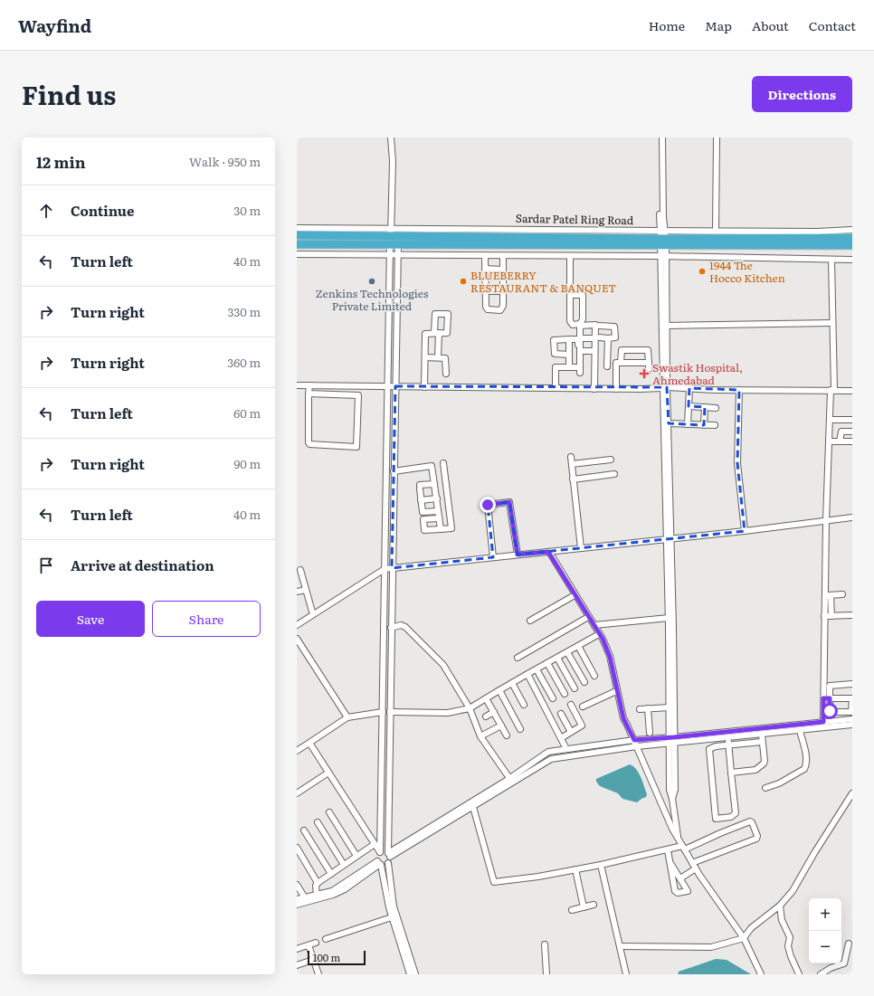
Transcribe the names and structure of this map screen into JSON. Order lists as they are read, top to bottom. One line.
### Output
{"streets":{"highway":["Sardar Patel Ring Road"]},"places":{"other":["1944 The Hocco Kitchen","Zenkins Technologies Private Limited","BLUEBERRY RESTAURANT & BANQUET"],"health":["Swastik Hospital, Ahmedabad"]},"scale_bar":"100 m","page":{"header":"Wayfind","nav":["Home","Map","About","Contact"],"title":"Find us","buttons":["Directions",["Save","Share"]],"heading":["12 min","Walk · 950 m"],"list":[["Continue","30 m"],["Turn left","40 m"],["Turn right","330 m"],["Turn right","360 m"],["Turn left","60 m"],["Turn right","90 m"],["Turn left","40 m"],"Arrive at destination"],"map_buttons":["+","−"],"scale":"100 m"}}
